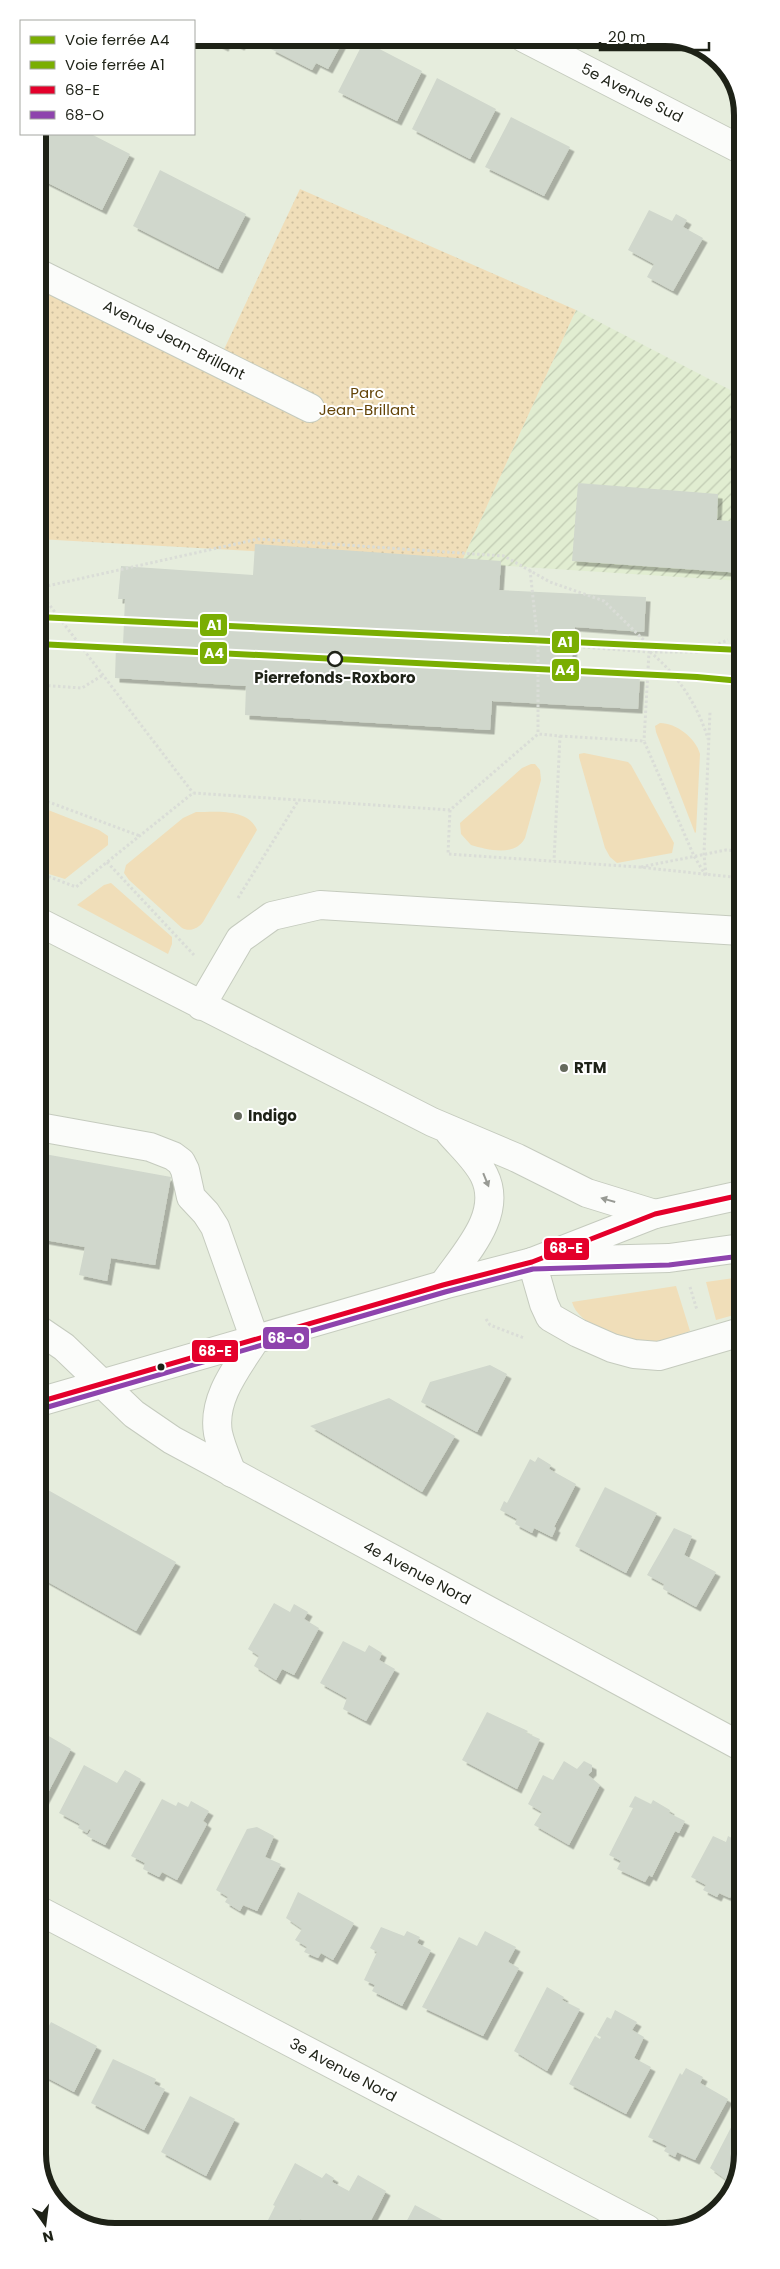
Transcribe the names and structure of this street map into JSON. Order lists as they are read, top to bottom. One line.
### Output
{"streets":{"street":["5e Avenue Sud","Avenue Jean-Brillant","4e Avenue Nord","3e Avenue Nord"]},"parks":["Parc Jean-Brillant"],"places":["Pierrefonds-Roxboro","RTM","Indigo"],"lines":["rail line A1","rail line A4","transit line 68-E","transit line 68-O"],"legend":["Voie ferrée A4","Voie ferrée A1","68-E","68-O"],"scale_bar":"20 m","north":"bottom"}
